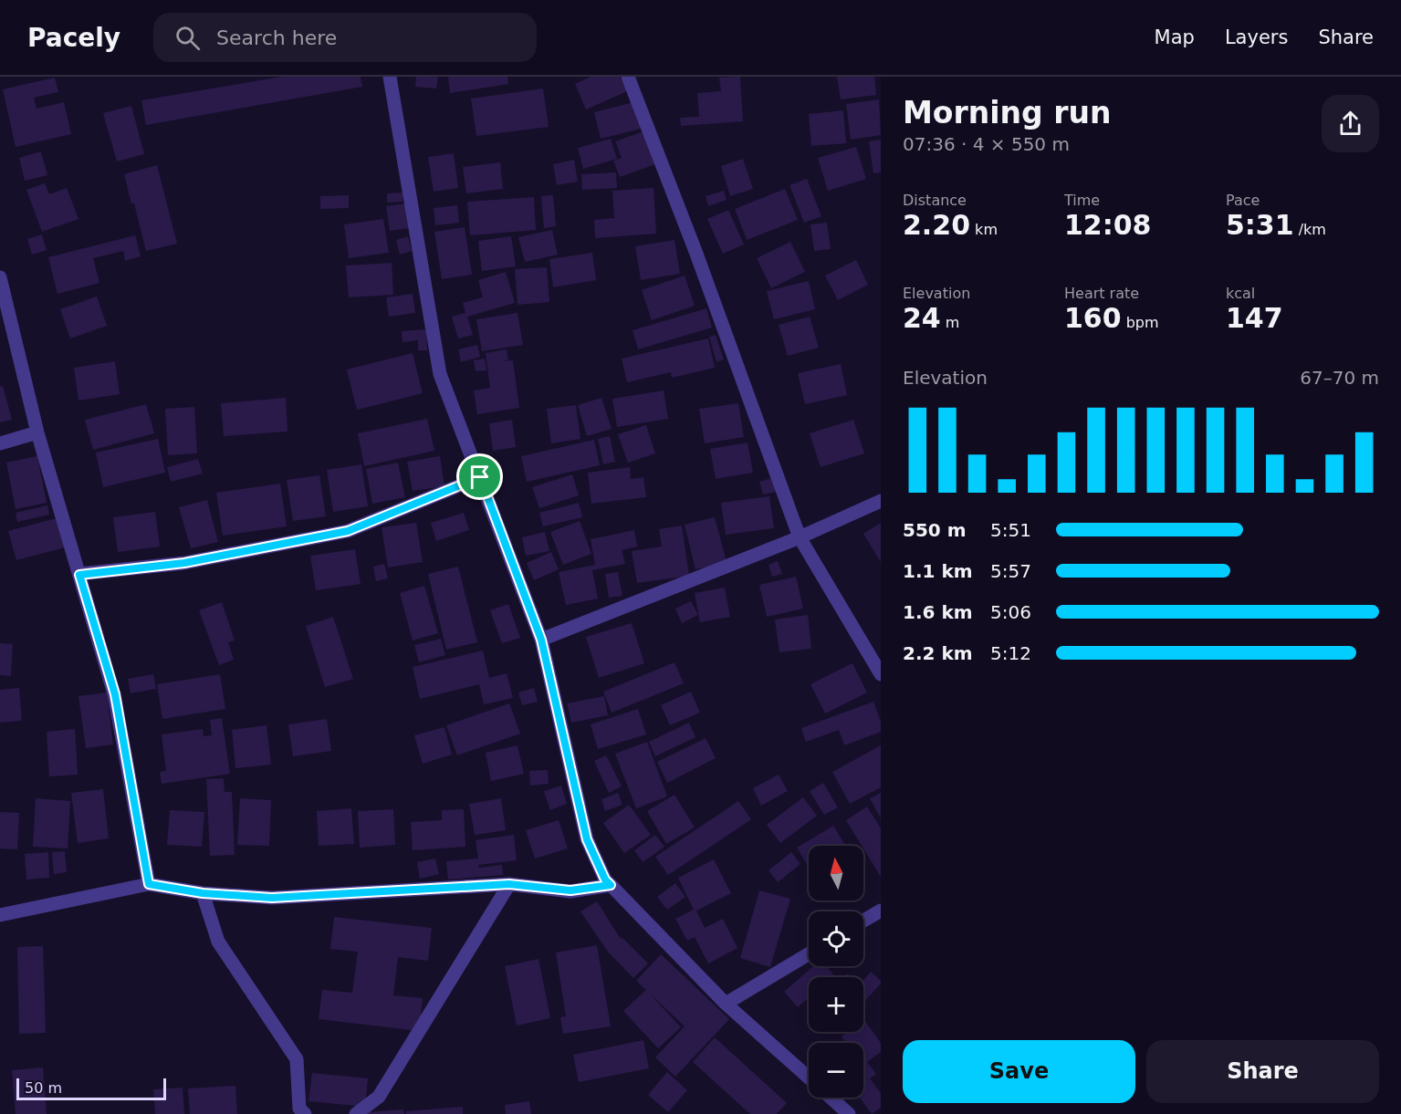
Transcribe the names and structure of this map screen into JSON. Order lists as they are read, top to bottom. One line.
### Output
{"scale_bar":"50 m","north":"top","page":{"header":"Pacely","search":"Search here","nav":["Map","Layers","Share"],"heading":["Morning run","07:36 · 4 × 550 m"],"stats":[["Distance","2.20 km"],["Time","12:08"],["Pace","5:31 /km"],["Elevation","24 m"],["Heart rate","160 bpm"],["kcal","147"]],"chart":["Elevation","67–70 m"],"list":[{"name":"550 m","note":"5:51"},{"name":"1.1 km","note":"5:57"},{"name":"1.6 km","note":"5:06"},{"name":"2.2 km","note":"5:12"}],"map_buttons":["+","−"],"buttons":["Save","Share"],"scale":"50 m"}}
